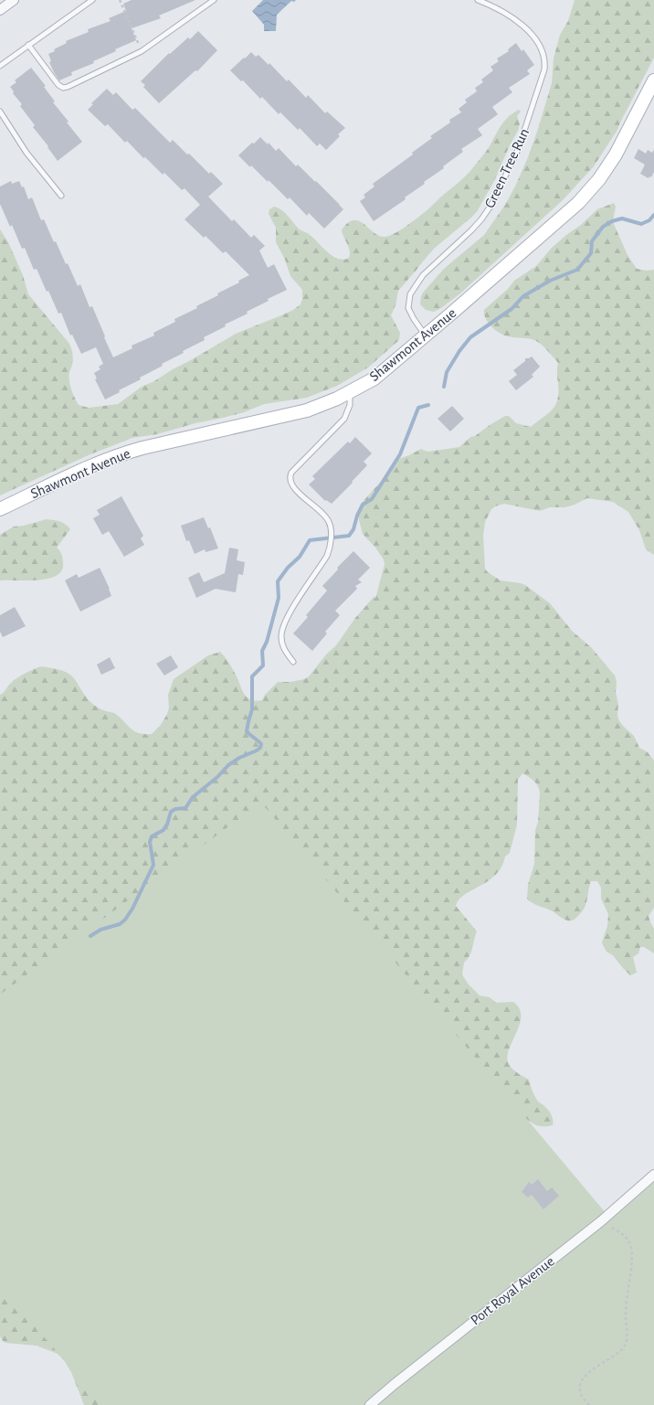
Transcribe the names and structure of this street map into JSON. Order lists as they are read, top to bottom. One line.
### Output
{"streets":{"main road":["Shawmont Avenue"],"street":["Port Royal Avenue"],"lane":["Green Tree Run"]},"crossings":[["Green Tree Run","Shawmont Avenue"]]}
